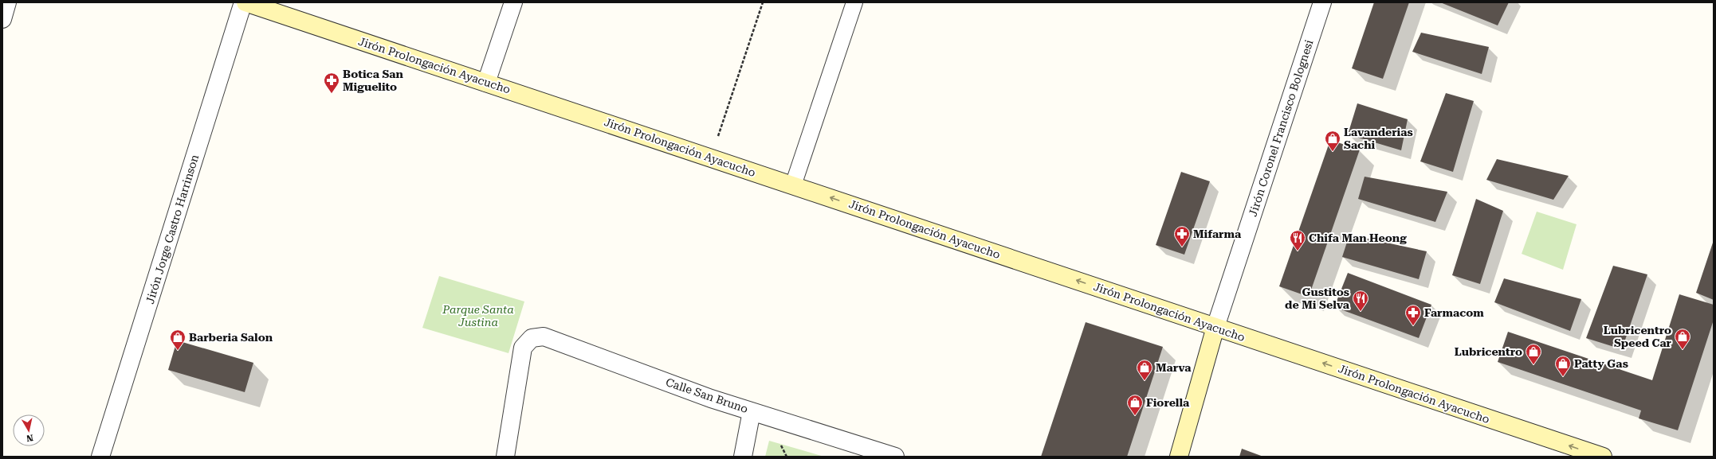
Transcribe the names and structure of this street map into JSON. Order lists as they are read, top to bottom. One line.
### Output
{"streets":{"street":["Jirón Prolongación Ayacucho","Jirón Coronel Francisco Bolognesi","Jirón Jorge Castro Harrinson","Calle San Bruno"]},"crossings":[["Jirón Prolongación Ayacucho","Jirón Coronel Francisco Bolognesi"]],"one_way":["Jirón Prolongación Ayacucho"],"parks":["Parque Santa Justina"],"places":{"pharmacy":["Botica San Miguelito","Mifarma","Farmacom"],"shop":["Lavanderias Sachi","Lubricentro Speed Car","Barberia Salon","Lubricentro","Patty Gas","Marva","Fiorella"],"restaurant":["Chifa Man Heong","Gustitos de Mi Selva"]},"north":"bottom"}
